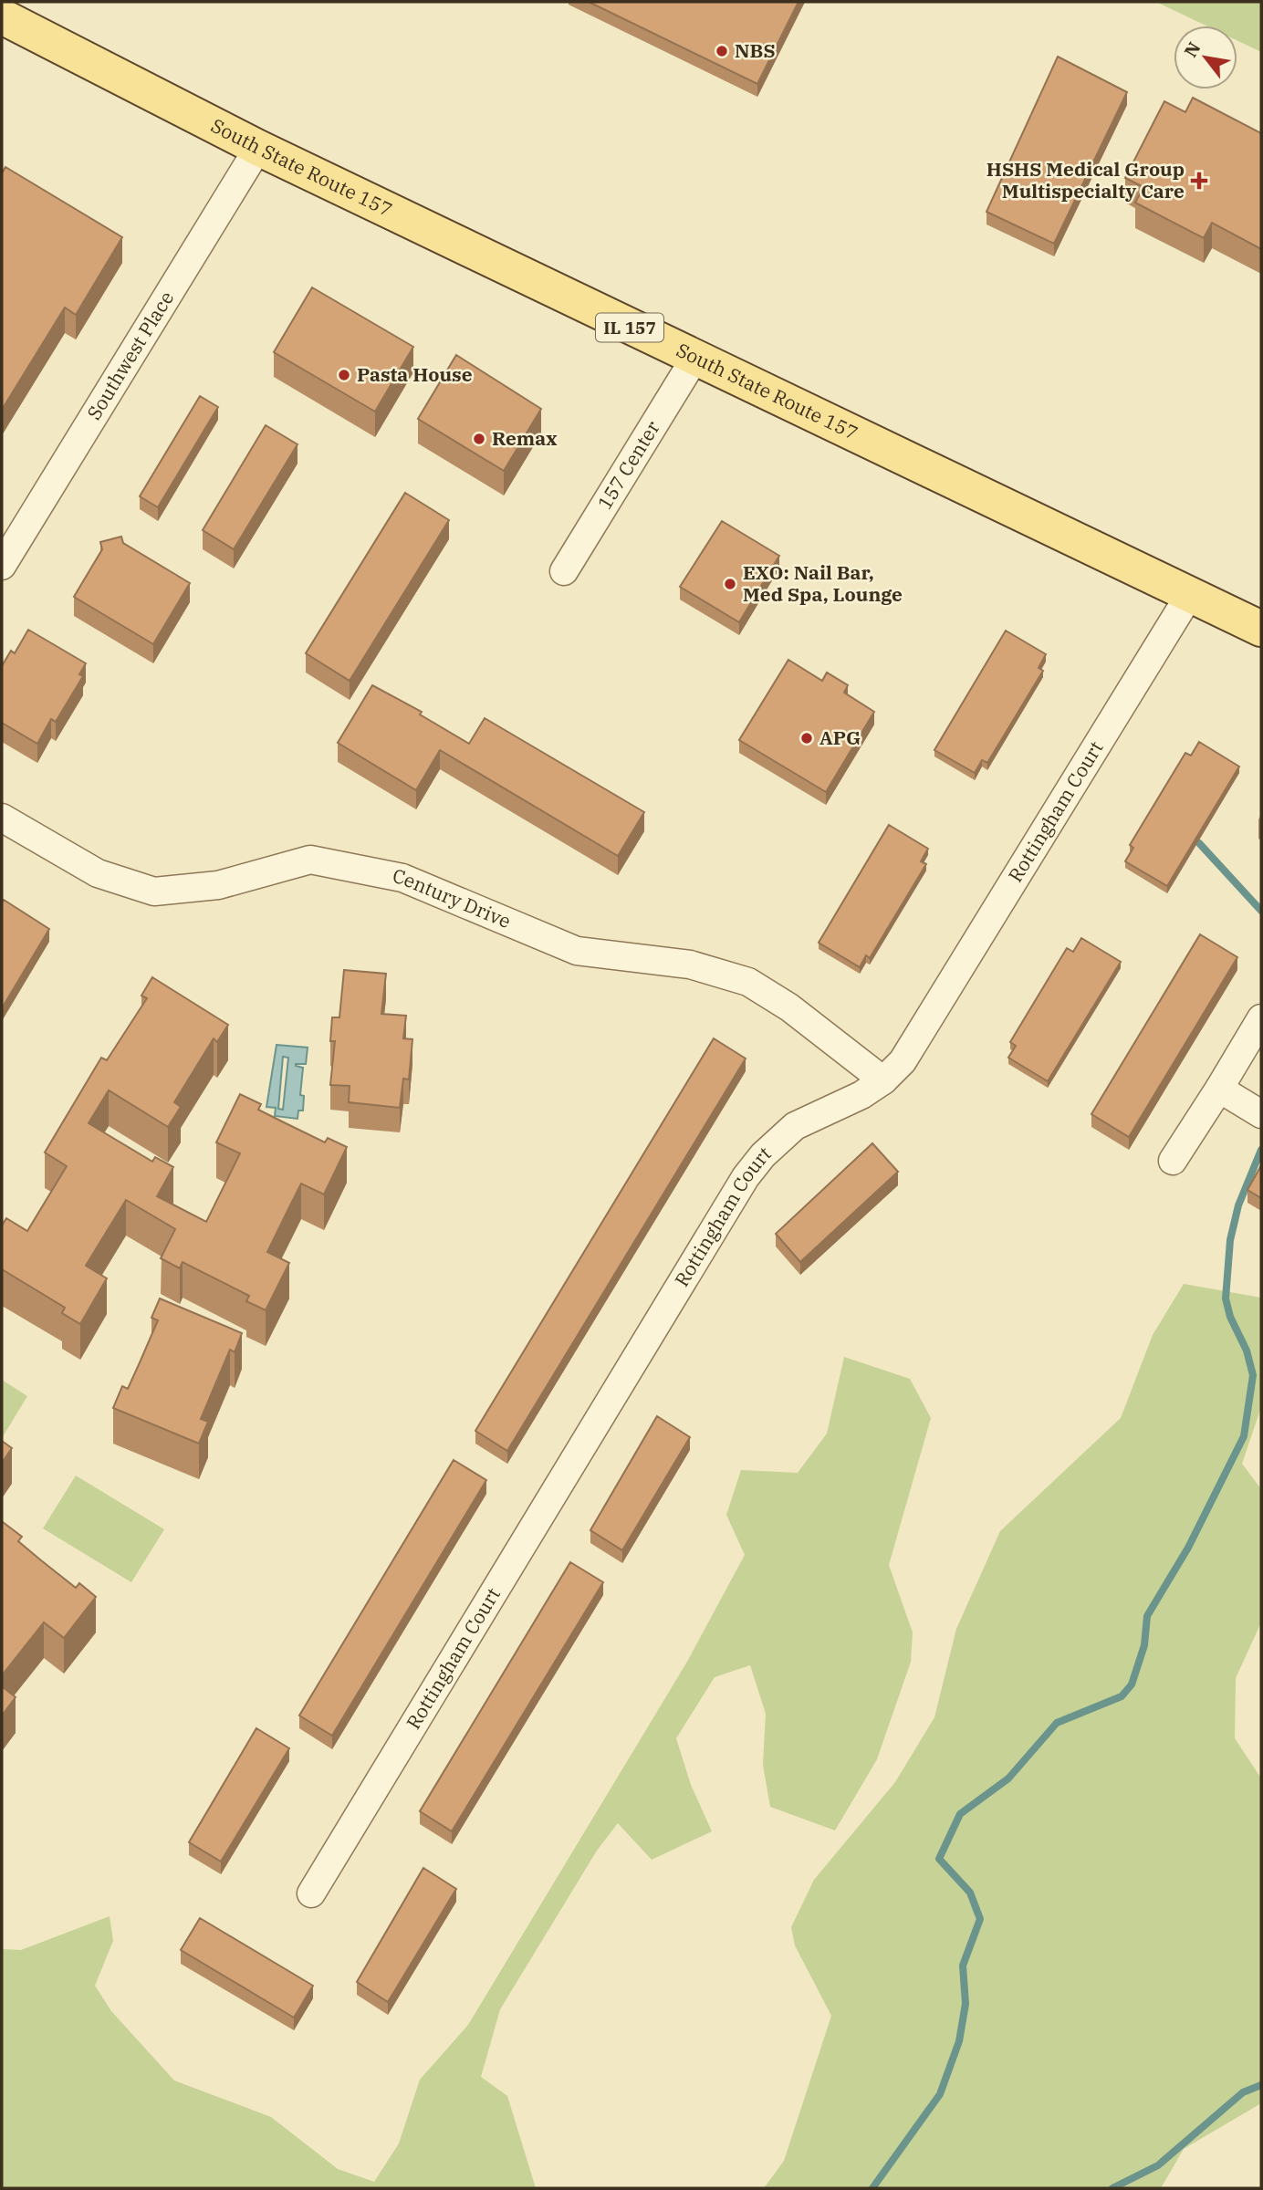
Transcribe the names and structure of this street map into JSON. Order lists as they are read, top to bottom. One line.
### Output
{"streets":{"main road":["South State Route 157","IL 157"],"street":["Southwest Place","157 Center","Rottingham Court","Century Drive"]},"crossings":[["South State Route 157","Southwest Place"],["South State Route 157","157 Center"],["South State Route 157","Rottingham Court"],["Rottingham Court","Century Drive"]],"places":{"other":["NBS","Pasta House","Remax","EXO: Nail Bar, Med Spa, Lounge","APG"],"health":["HSHS Medical Group Multispecialty Care"]},"north":"top left"}
